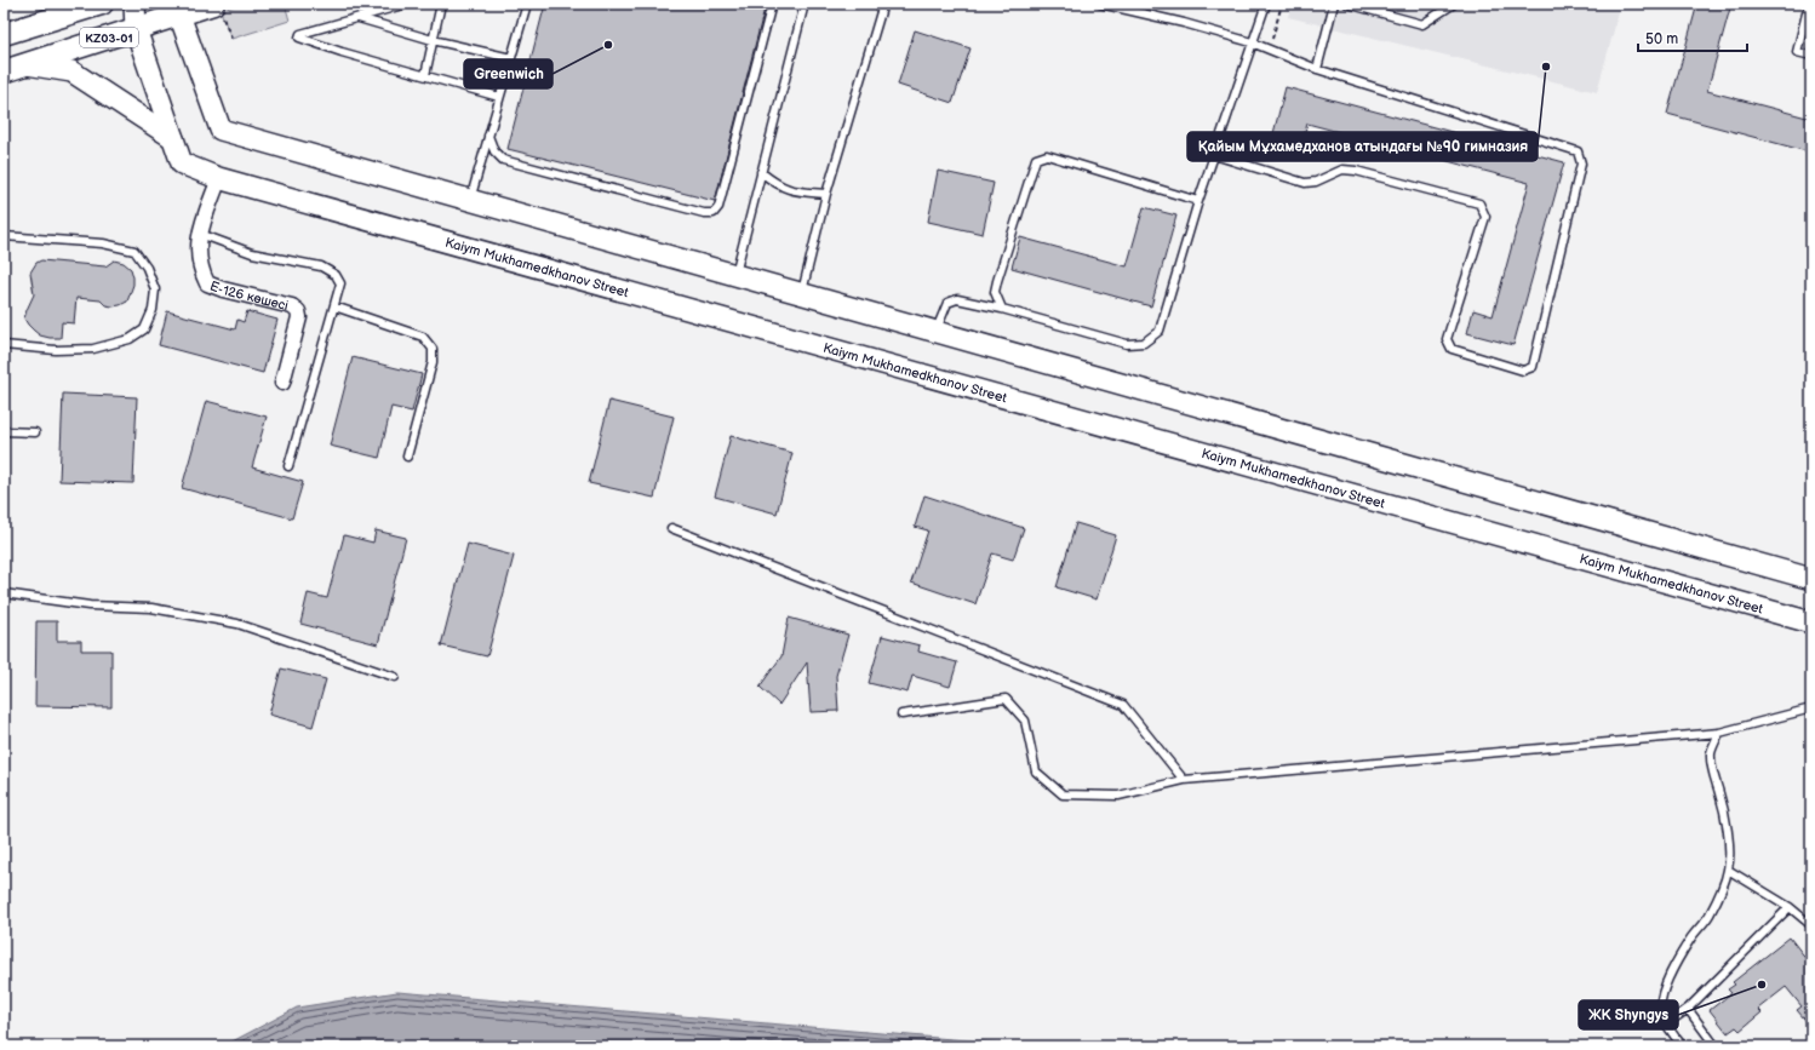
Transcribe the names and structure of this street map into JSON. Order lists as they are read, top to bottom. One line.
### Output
{"streets":{"main road":["KZ03-01","Kaiym Mukhamedkhanov Street"],"street":["Е-126 көшесі"]},"crossings":[["KZ03-01","Kaiym Mukhamedkhanov Street"],["Kaiym Mukhamedkhanov Street","Е-126 көшесі"]],"places":["Greenwich","Қайым Мұхамедханов атындағы №90 гимназия","ЖК Shyngys"],"scale_bar":"50 m"}
